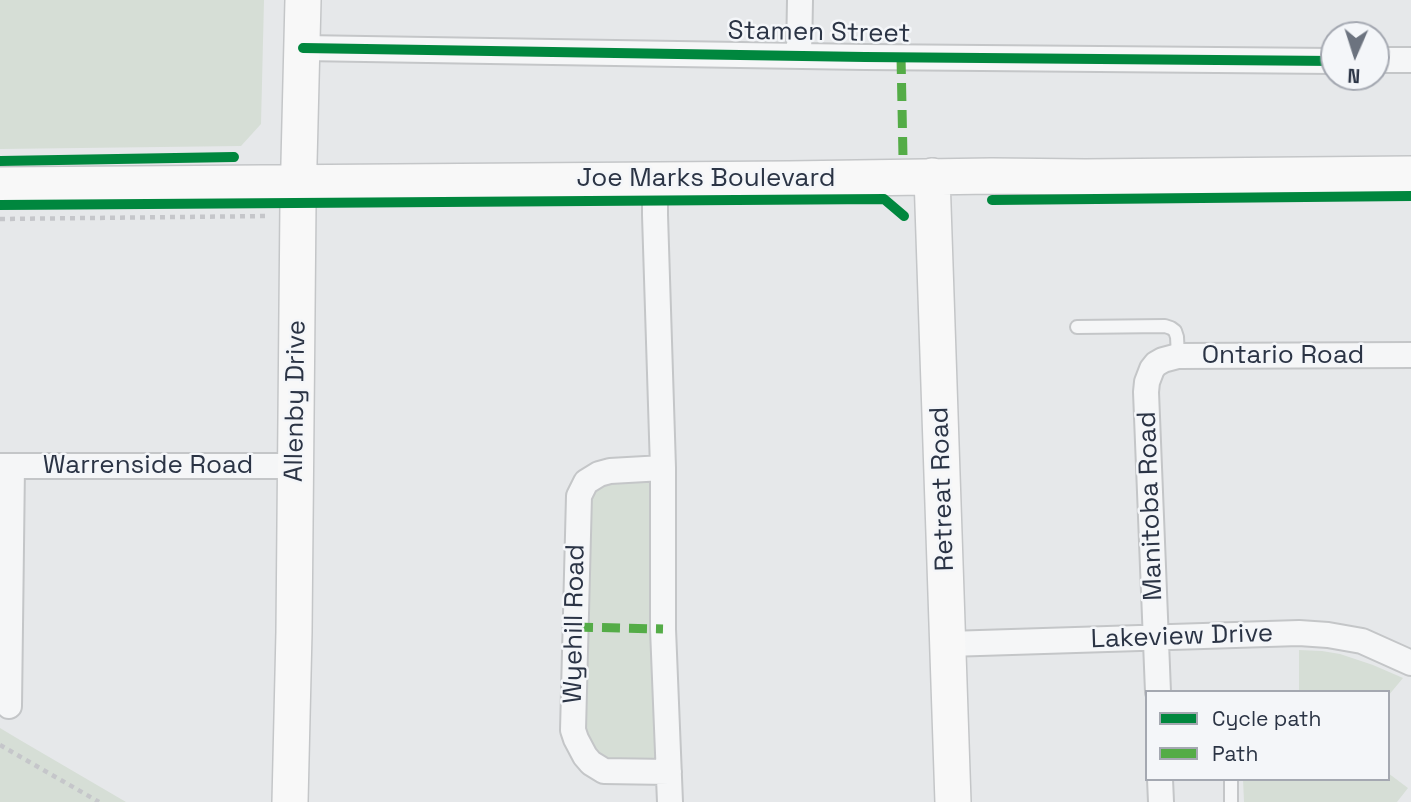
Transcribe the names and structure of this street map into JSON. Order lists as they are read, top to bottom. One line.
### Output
{"streets":{"main road":["Joe Marks Boulevard","Allenby Drive","Retreat Road"],"street":["Stamen Street","Ontario Road","Warrenside Road","Manitoba Road","Wyehill Road","Lakeview Drive"]},"crossings":[["Stamen Street","Allenby Drive"],["Joe Marks Boulevard","Allenby Drive"],["Joe Marks Boulevard","Retreat Road"],["Ontario Road","Manitoba Road"],["Allenby Drive","Warrenside Road"],["Retreat Road","Lakeview Drive"],["Manitoba Road","Lakeview Drive"]],"legend":["Cycle path","Path"],"north":"bottom"}
